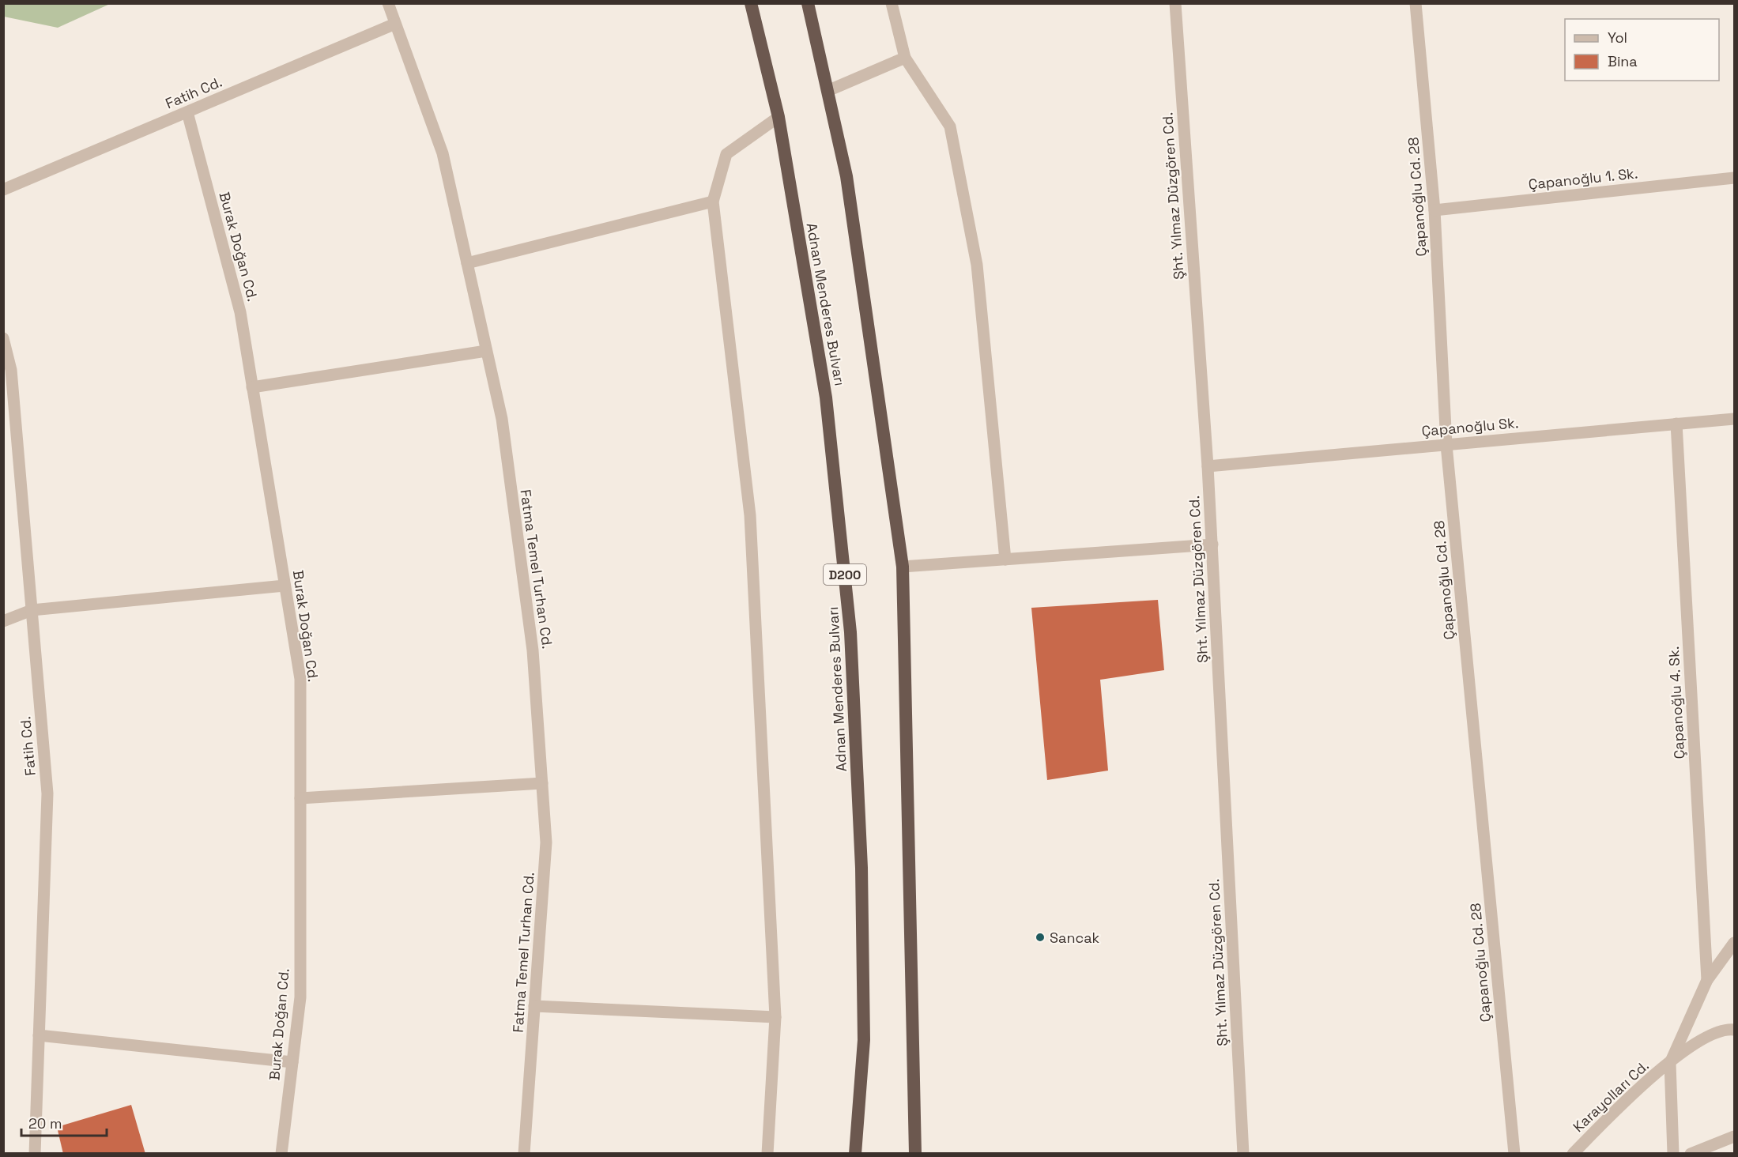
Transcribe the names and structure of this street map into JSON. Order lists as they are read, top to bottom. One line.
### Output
{"streets":{"highway":["Adnan Menderes Bulvarı","D200"],"street":["Fatih Cd.","Çapanoğlu 1. Sk.","Şht. Yılmaz Düzgören Cd.","Çapanoğlu Cd. 28","Burak Doğan Cd.","Çapanoğlu Sk.","Fatma Temel Turhan Cd.","Çapanoğlu 4. Sk.","Karayolları Cd."]},"crossings":[["Fatih Cd.","Burak Doğan Cd."],["Fatih Cd.","Fatma Temel Turhan Cd."],["Çapanoğlu 1. Sk.","Çapanoğlu Cd. 28"],["Şht. Yılmaz Düzgören Cd.","Çapanoğlu Sk."],["Çapanoğlu Cd. 28","Çapanoğlu Sk."],["Çapanoğlu Sk.","Çapanoğlu 4. Sk."],["Çapanoğlu 4. Sk.","Karayolları Cd."]],"places":["Sancak"],"legend":["Yol","Bina"],"scale_bar":"20 m"}
